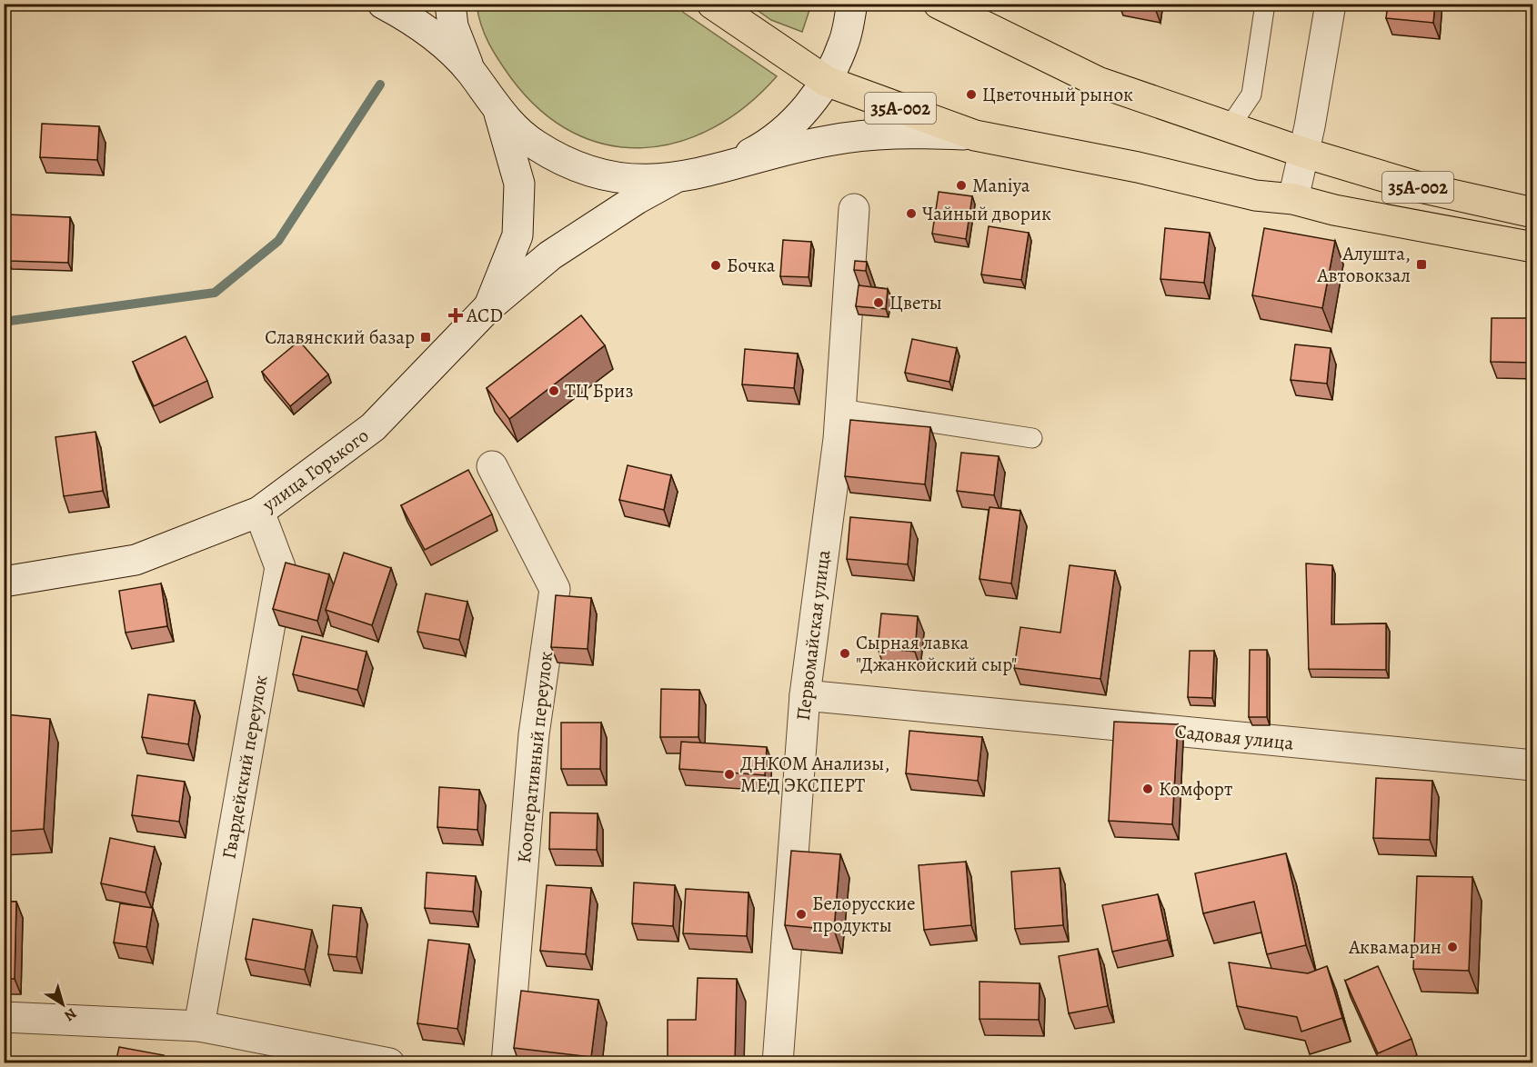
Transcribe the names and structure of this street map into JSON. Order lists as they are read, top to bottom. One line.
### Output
{"streets":{"highway":["35А-002"],"street":["улица Горького","Первомайская улица","Садовая улица","Кооперативный переулок","Гвардейский переулок"]},"crossings":[["улица Горького","Гвардейский переулок"],["Первомайская улица","Садовая улица"]],"places":{"other":["Цветочный рынок","Maniya","Чайный дворик","Бочка","Цветы","ТЦ Бриз","Сырная лавка \"Джанкойский сыр\"","ДНКОМ Анализы, МЕД ЭКСПЕРТ","Комфорт","Белорусские продукты","Аквамарин"],"transit":["Алушта, Автовокзал","Славянский базар"],"health":["ACD"]},"north":"bottom right"}
